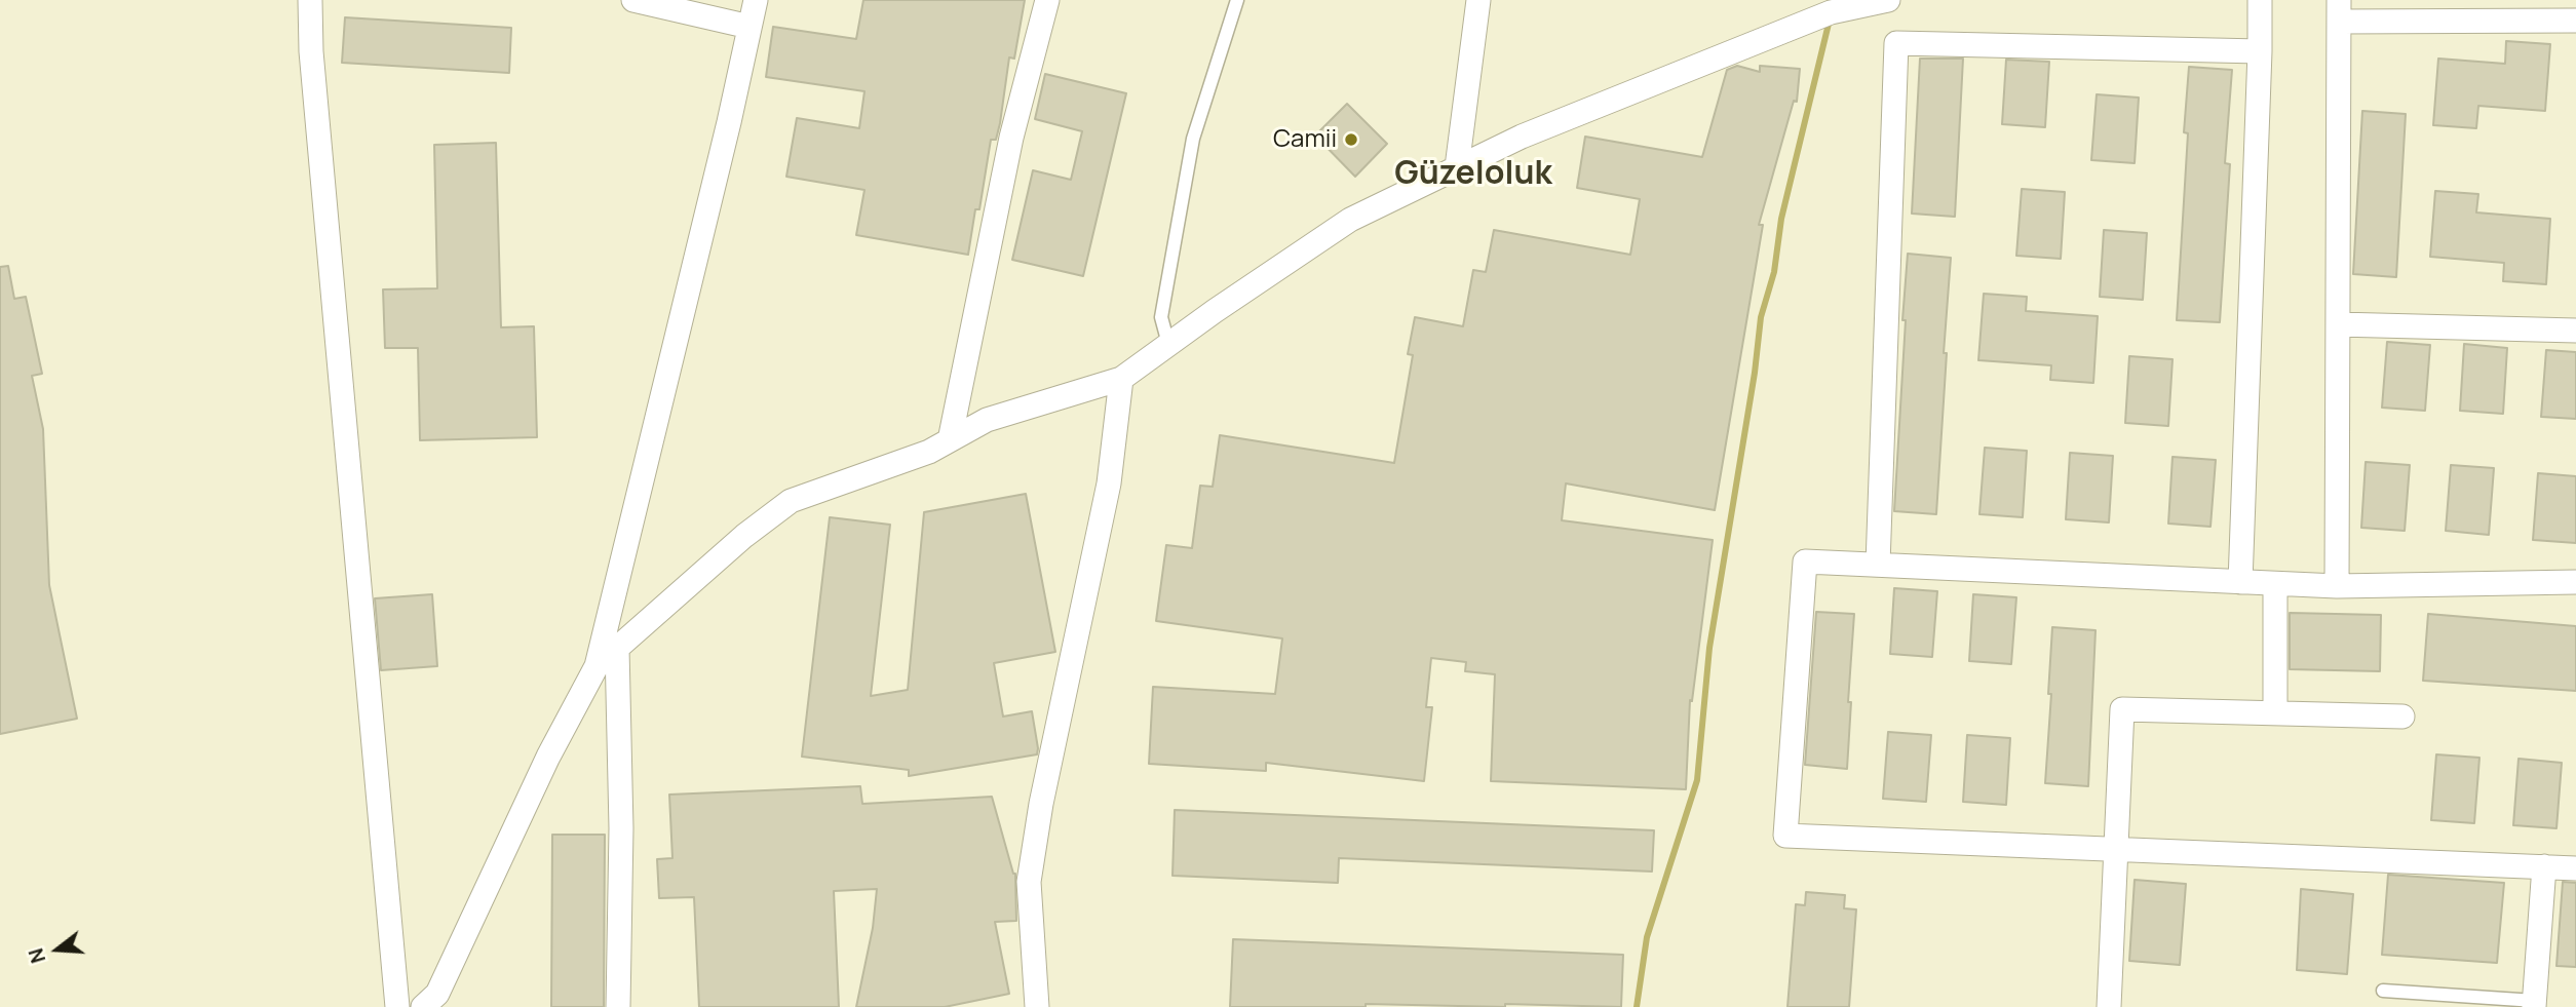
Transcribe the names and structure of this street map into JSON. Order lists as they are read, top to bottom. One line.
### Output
{"districts":["Güzeloluk"],"places":["Camii"],"north":"left"}
